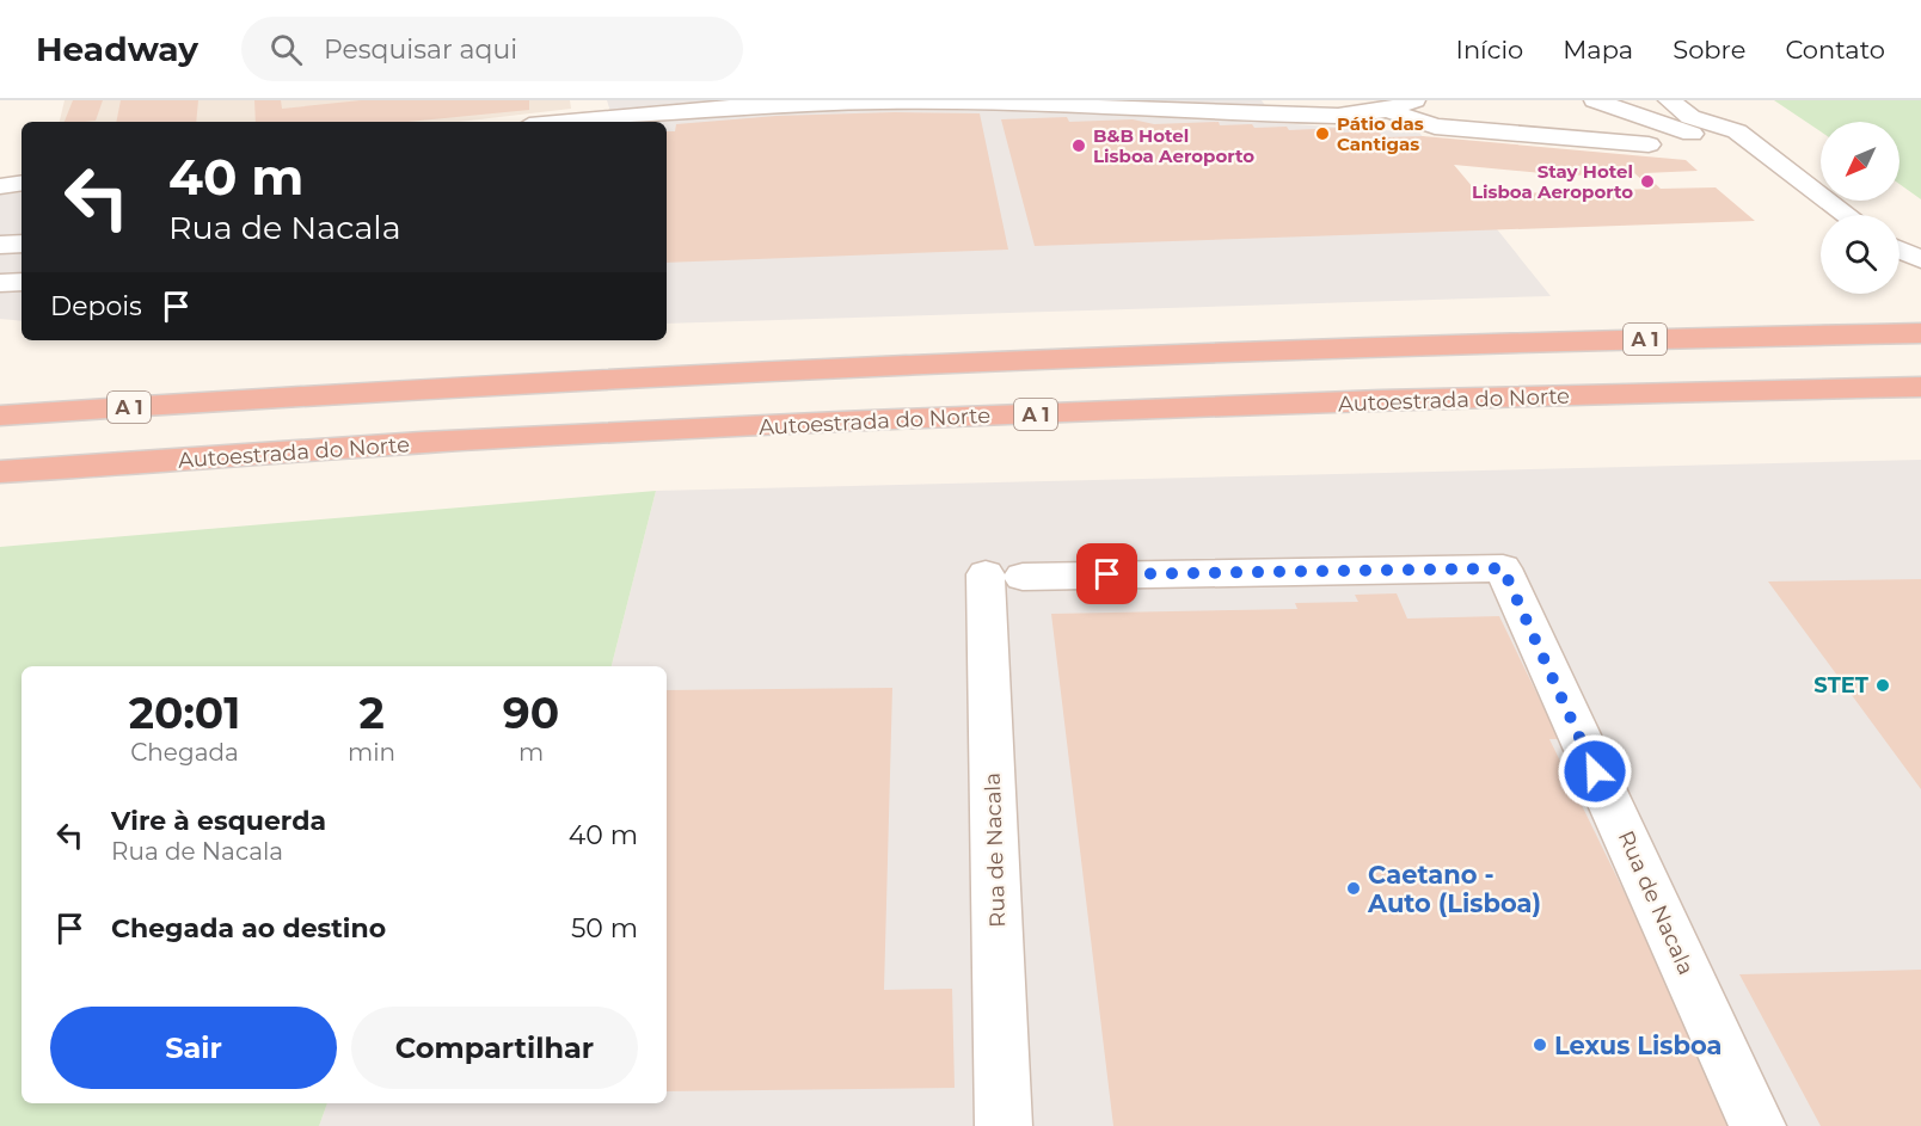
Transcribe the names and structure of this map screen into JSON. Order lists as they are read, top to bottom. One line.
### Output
{"streets":{"highway":["A 1","Autoestrada do Norte"],"street":["Rua de Nacala"]},"places":["Pátio das Cantigas","B&B Hotel Lisboa Aeroporto","Stay Hotel Lisboa Aeroporto","STET","Caetano - Auto (Lisboa)","Lexus Lisboa"],"north":"bottom left","page":{"header":"Headway","search":"Pesquisar aqui","nav":["Início","Mapa","Sobre","Contato"],"turn":["40 m","Rua de Nacala"],"then":"Depois","eta":["20:01","Chegada","2","min","90","m"],"list":[{"name":"Vire à esquerda","note":"Rua de Nacala","value":"40 m"},{"name":"Chegada ao destino","value":"50 m"}],"buttons":["Sair","Compartilhar"]}}
